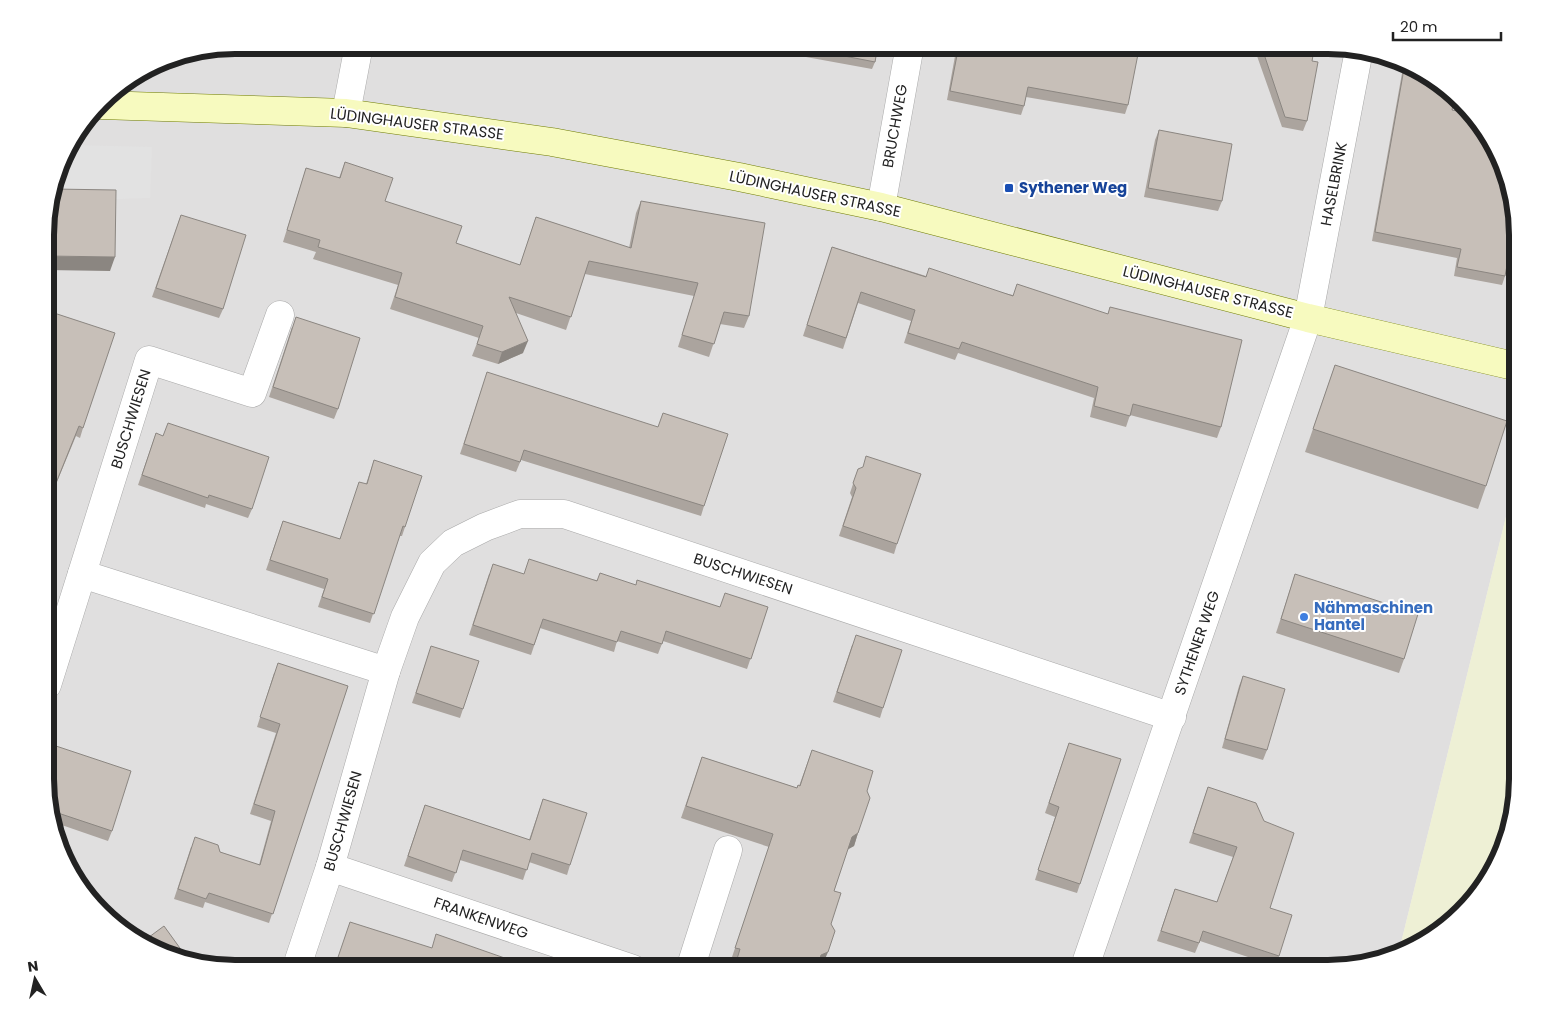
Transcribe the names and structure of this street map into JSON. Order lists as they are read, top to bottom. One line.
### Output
{"streets":{"street":["LÜDINGHAUSER STRASSE","BRUCHWEG","HASELBRINK","BUSCHWIESEN","SYTHENER WEG","FRANKENWEG"]},"crossings":[["LÜDINGHAUSER STRASSE","BRUCHWEG"],["LÜDINGHAUSER STRASSE","HASELBRINK"],["LÜDINGHAUSER STRASSE","SYTHENER WEG"],["HASELBRINK","SYTHENER WEG"],["BUSCHWIESEN","SYTHENER WEG"],["BUSCHWIESEN","FRANKENWEG"]],"places":{"transit":["Sythener Weg"],"other":["Nähmaschinen Hantel"]},"scale_bar":"20 m","north":"top"}
